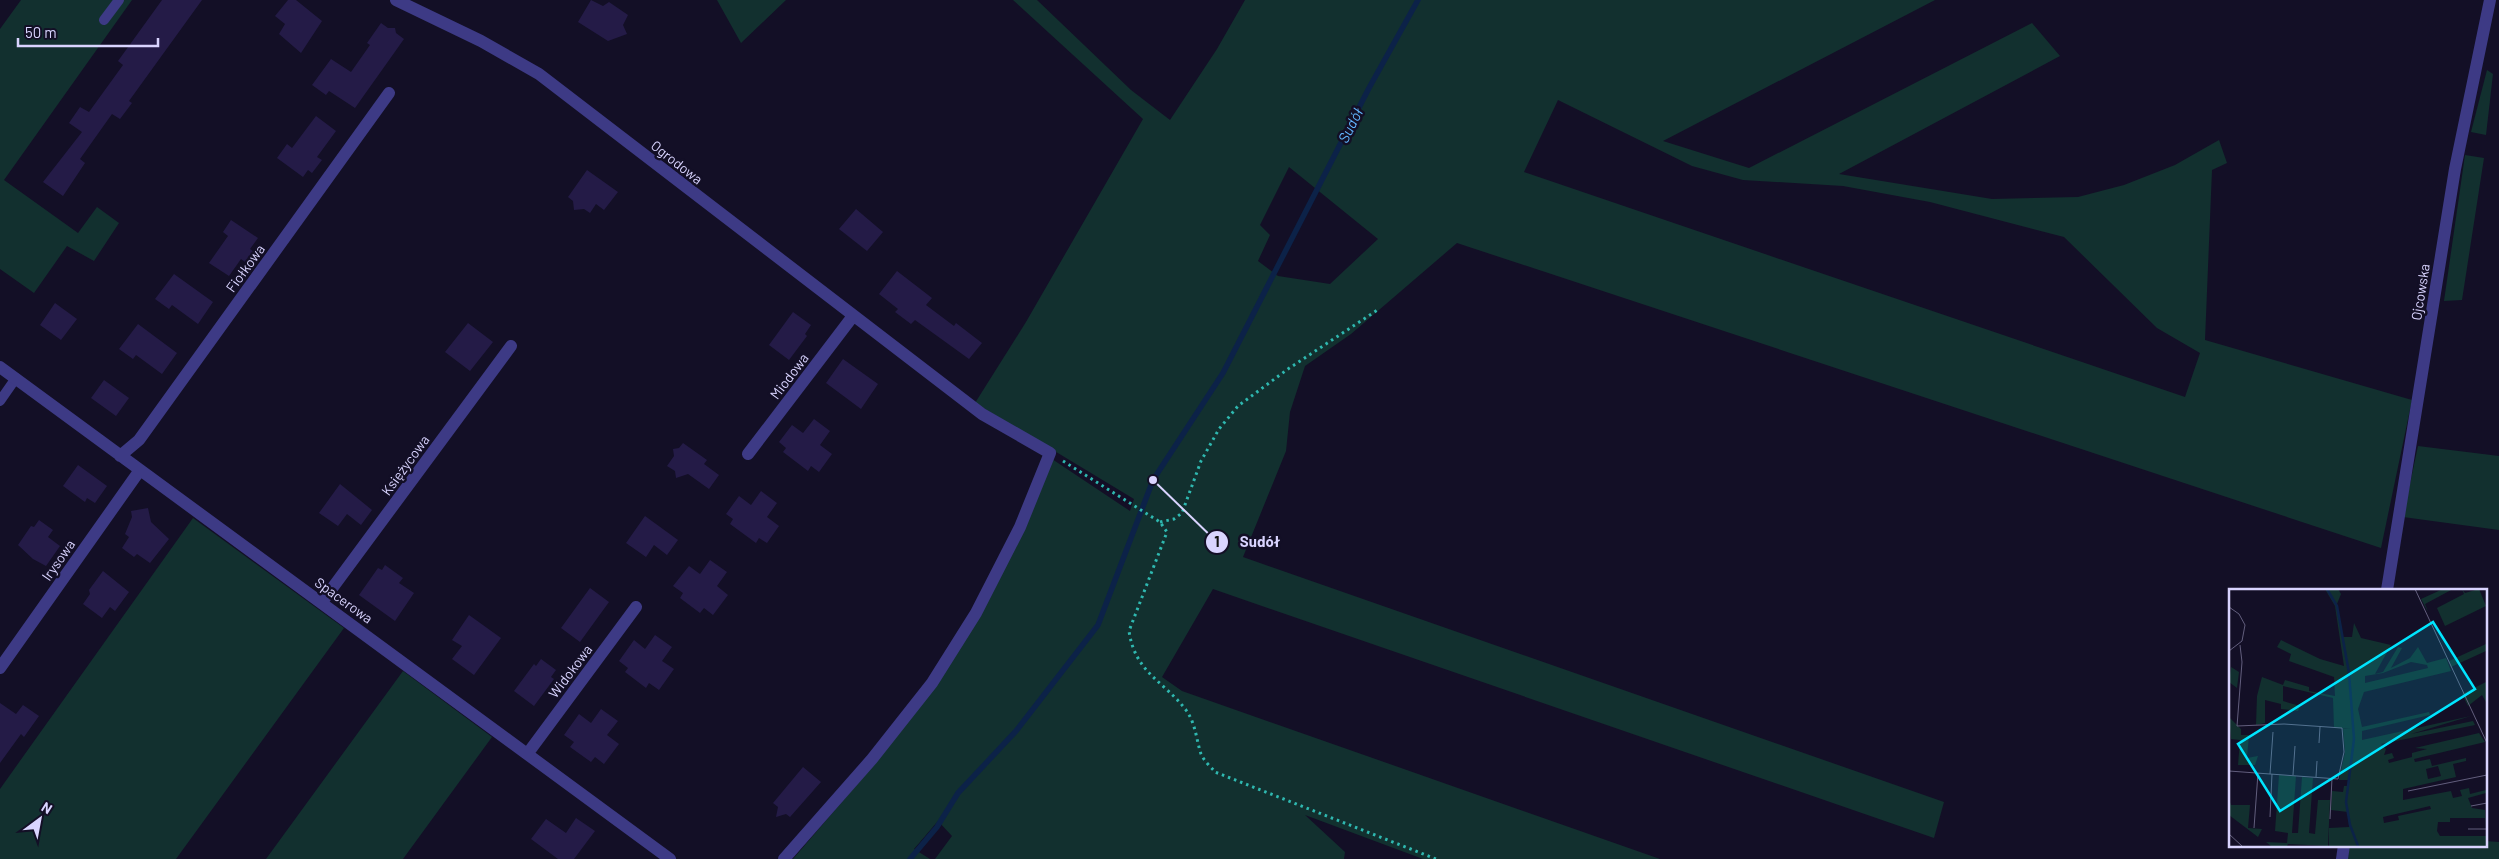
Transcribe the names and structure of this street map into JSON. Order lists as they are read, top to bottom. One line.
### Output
{"streets":{"street":["Ogrodowa","Fiołkowa","Ojcowska","Miodowa","Księżycowa","Irysowa","Spacerowa","Widokowa"]},"crossings":[["Ogrodowa","Miodowa"],["Fiołkowa","Spacerowa"],["Księżycowa","Spacerowa"],["Irysowa","Spacerowa"],["Spacerowa","Widokowa"]],"water":["Sudół"],"places":["Sudół"],"scale_bar":"50 m","north":"top right"}
